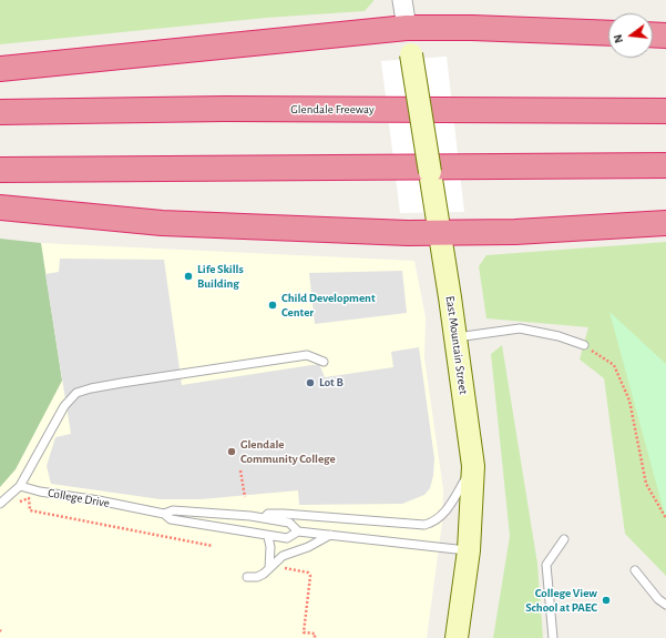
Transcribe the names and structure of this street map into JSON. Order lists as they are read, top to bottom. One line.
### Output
{"streets":{"highway":["Glendale Freeway"],"main road":["East Mountain Street"],"lane":["College Drive"]},"crossings":[["East Mountain Street","College Drive"]],"places":["Life Skills Building","Child Development Center","Lot B","Glendale Community College","College View School at PAEC"],"north":"left"}
